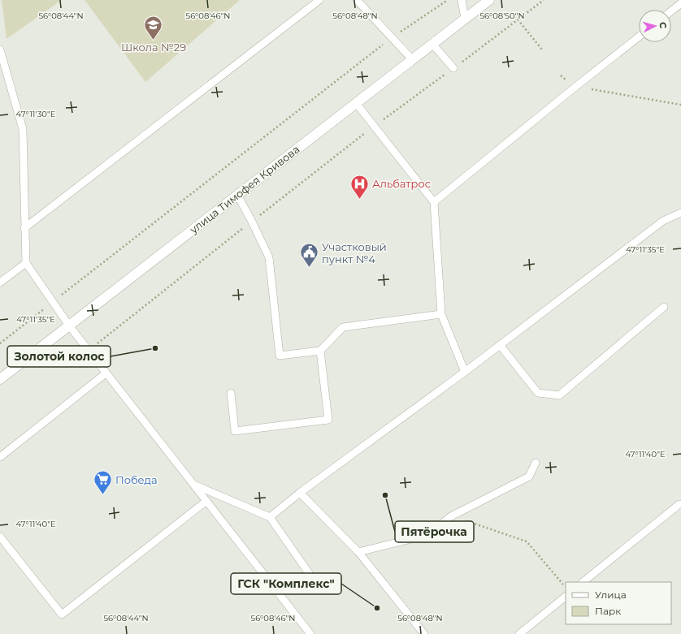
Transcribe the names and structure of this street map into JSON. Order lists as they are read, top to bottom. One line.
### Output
{"streets":{"street":["улица Тимофея Кривова"]},"places":{"school or university":["Школа №29"],"hospital":["Альбатрос"],"public building":["Участковый пункт №4"],"other":["Золотой колос","Пятёрочка","ГСК \"Комплекс\""],"supermarket":["Победа"]},"legend":["Улица","Парк"],"north":"right","coordinates":["56°08'44\"N","56°08'46\"N","56°08'48\"N","56°08'50\"N","47°11'30\"E","47°11'35\"E","47°11'40\"E"]}
